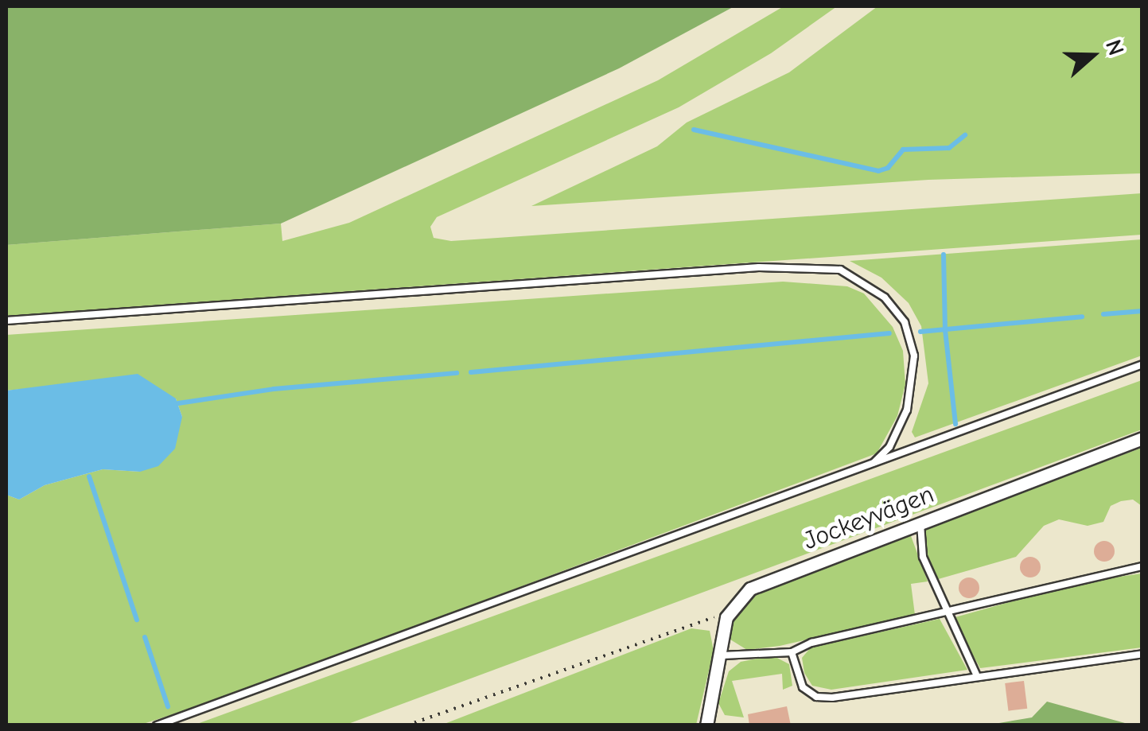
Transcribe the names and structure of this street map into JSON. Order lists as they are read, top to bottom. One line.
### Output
{"streets":{"street":["Jockeyvägen"]},"north":"right"}
